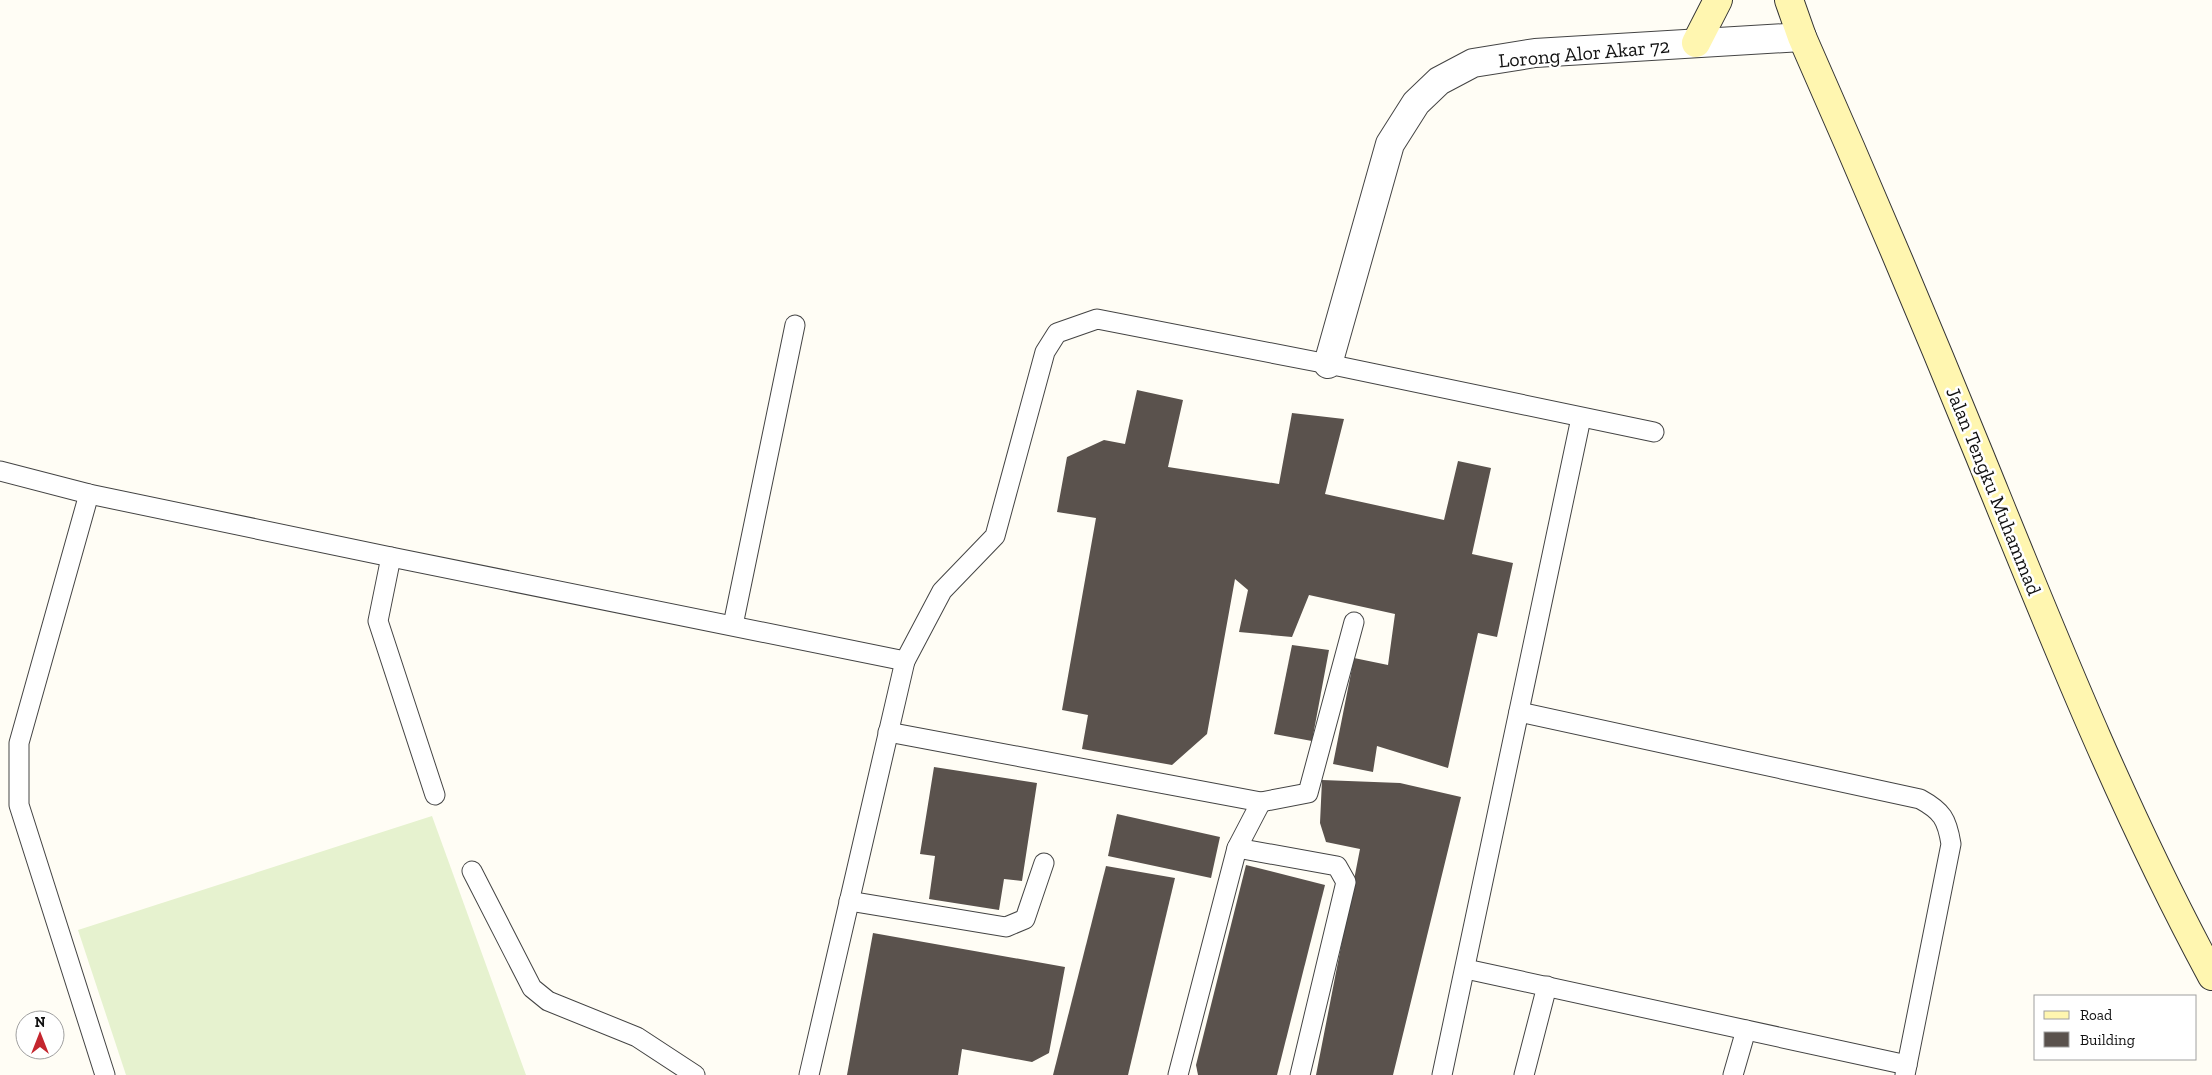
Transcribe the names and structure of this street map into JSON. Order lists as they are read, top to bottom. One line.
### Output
{"streets":{"main road":["Jalan Tengku Muhammad"],"street":["Lorong Alor Akar 72"]},"crossings":[["Lorong Alor Akar 72","Jalan Tengku Muhammad"]],"legend":["Road","Building"],"north":"top"}
